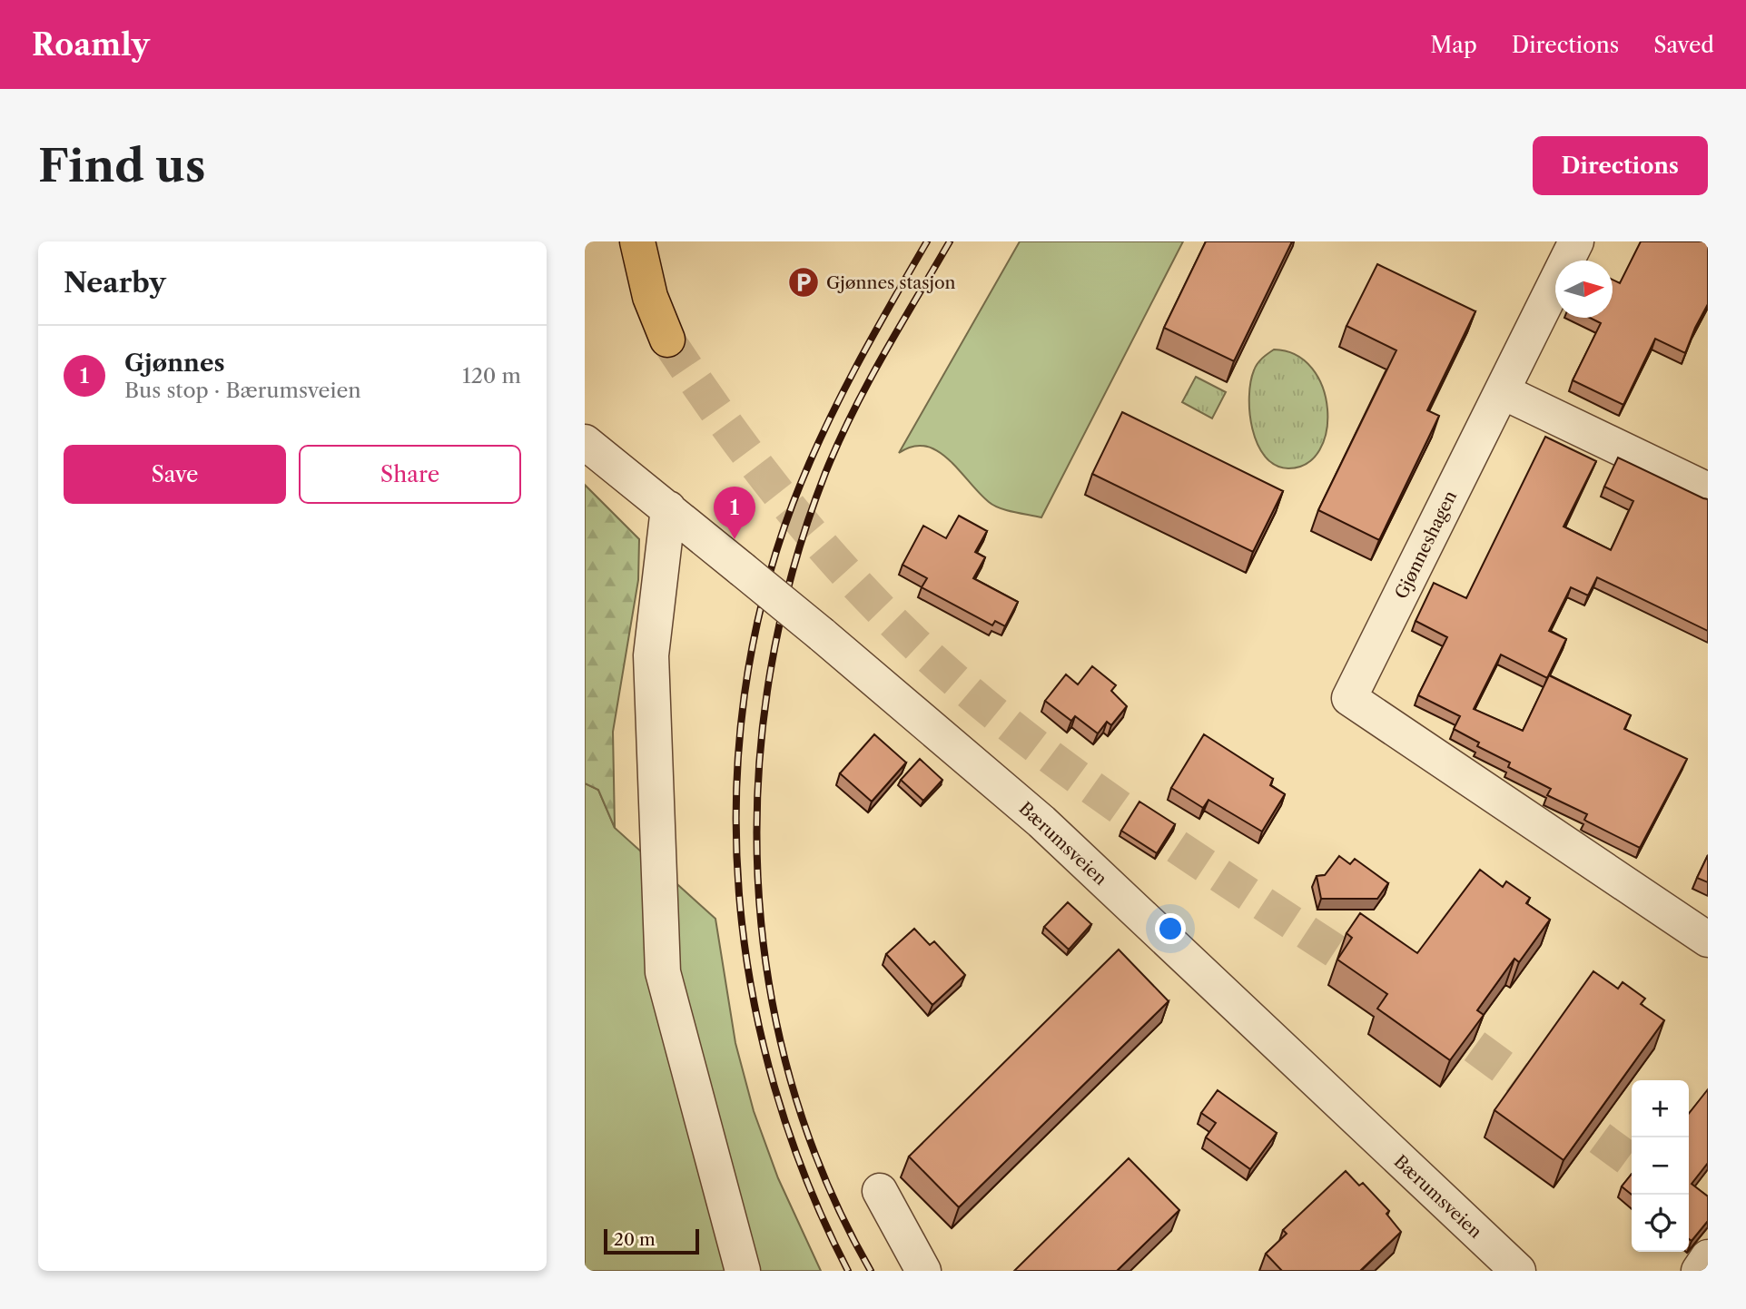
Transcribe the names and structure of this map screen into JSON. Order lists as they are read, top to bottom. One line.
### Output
{"streets":{"street":["Gjønneshagen","Bærumsveien"]},"places":{"parking":["Gjønnes stasjon"]},"scale_bar":"20 m","north":"right","page":{"header":"Roamly","nav":["Map","Directions","Saved"],"buttons":["Directions",["Save","Share"]],"title":"Find us","heading":"Nearby","list":[{"mark":"1","name":"Gjønnes","note":"Bus stop · Bærumsveien","value":"120 m"}],"pins":"1","map_buttons":["+","−"],"scale":"20 m"}}
